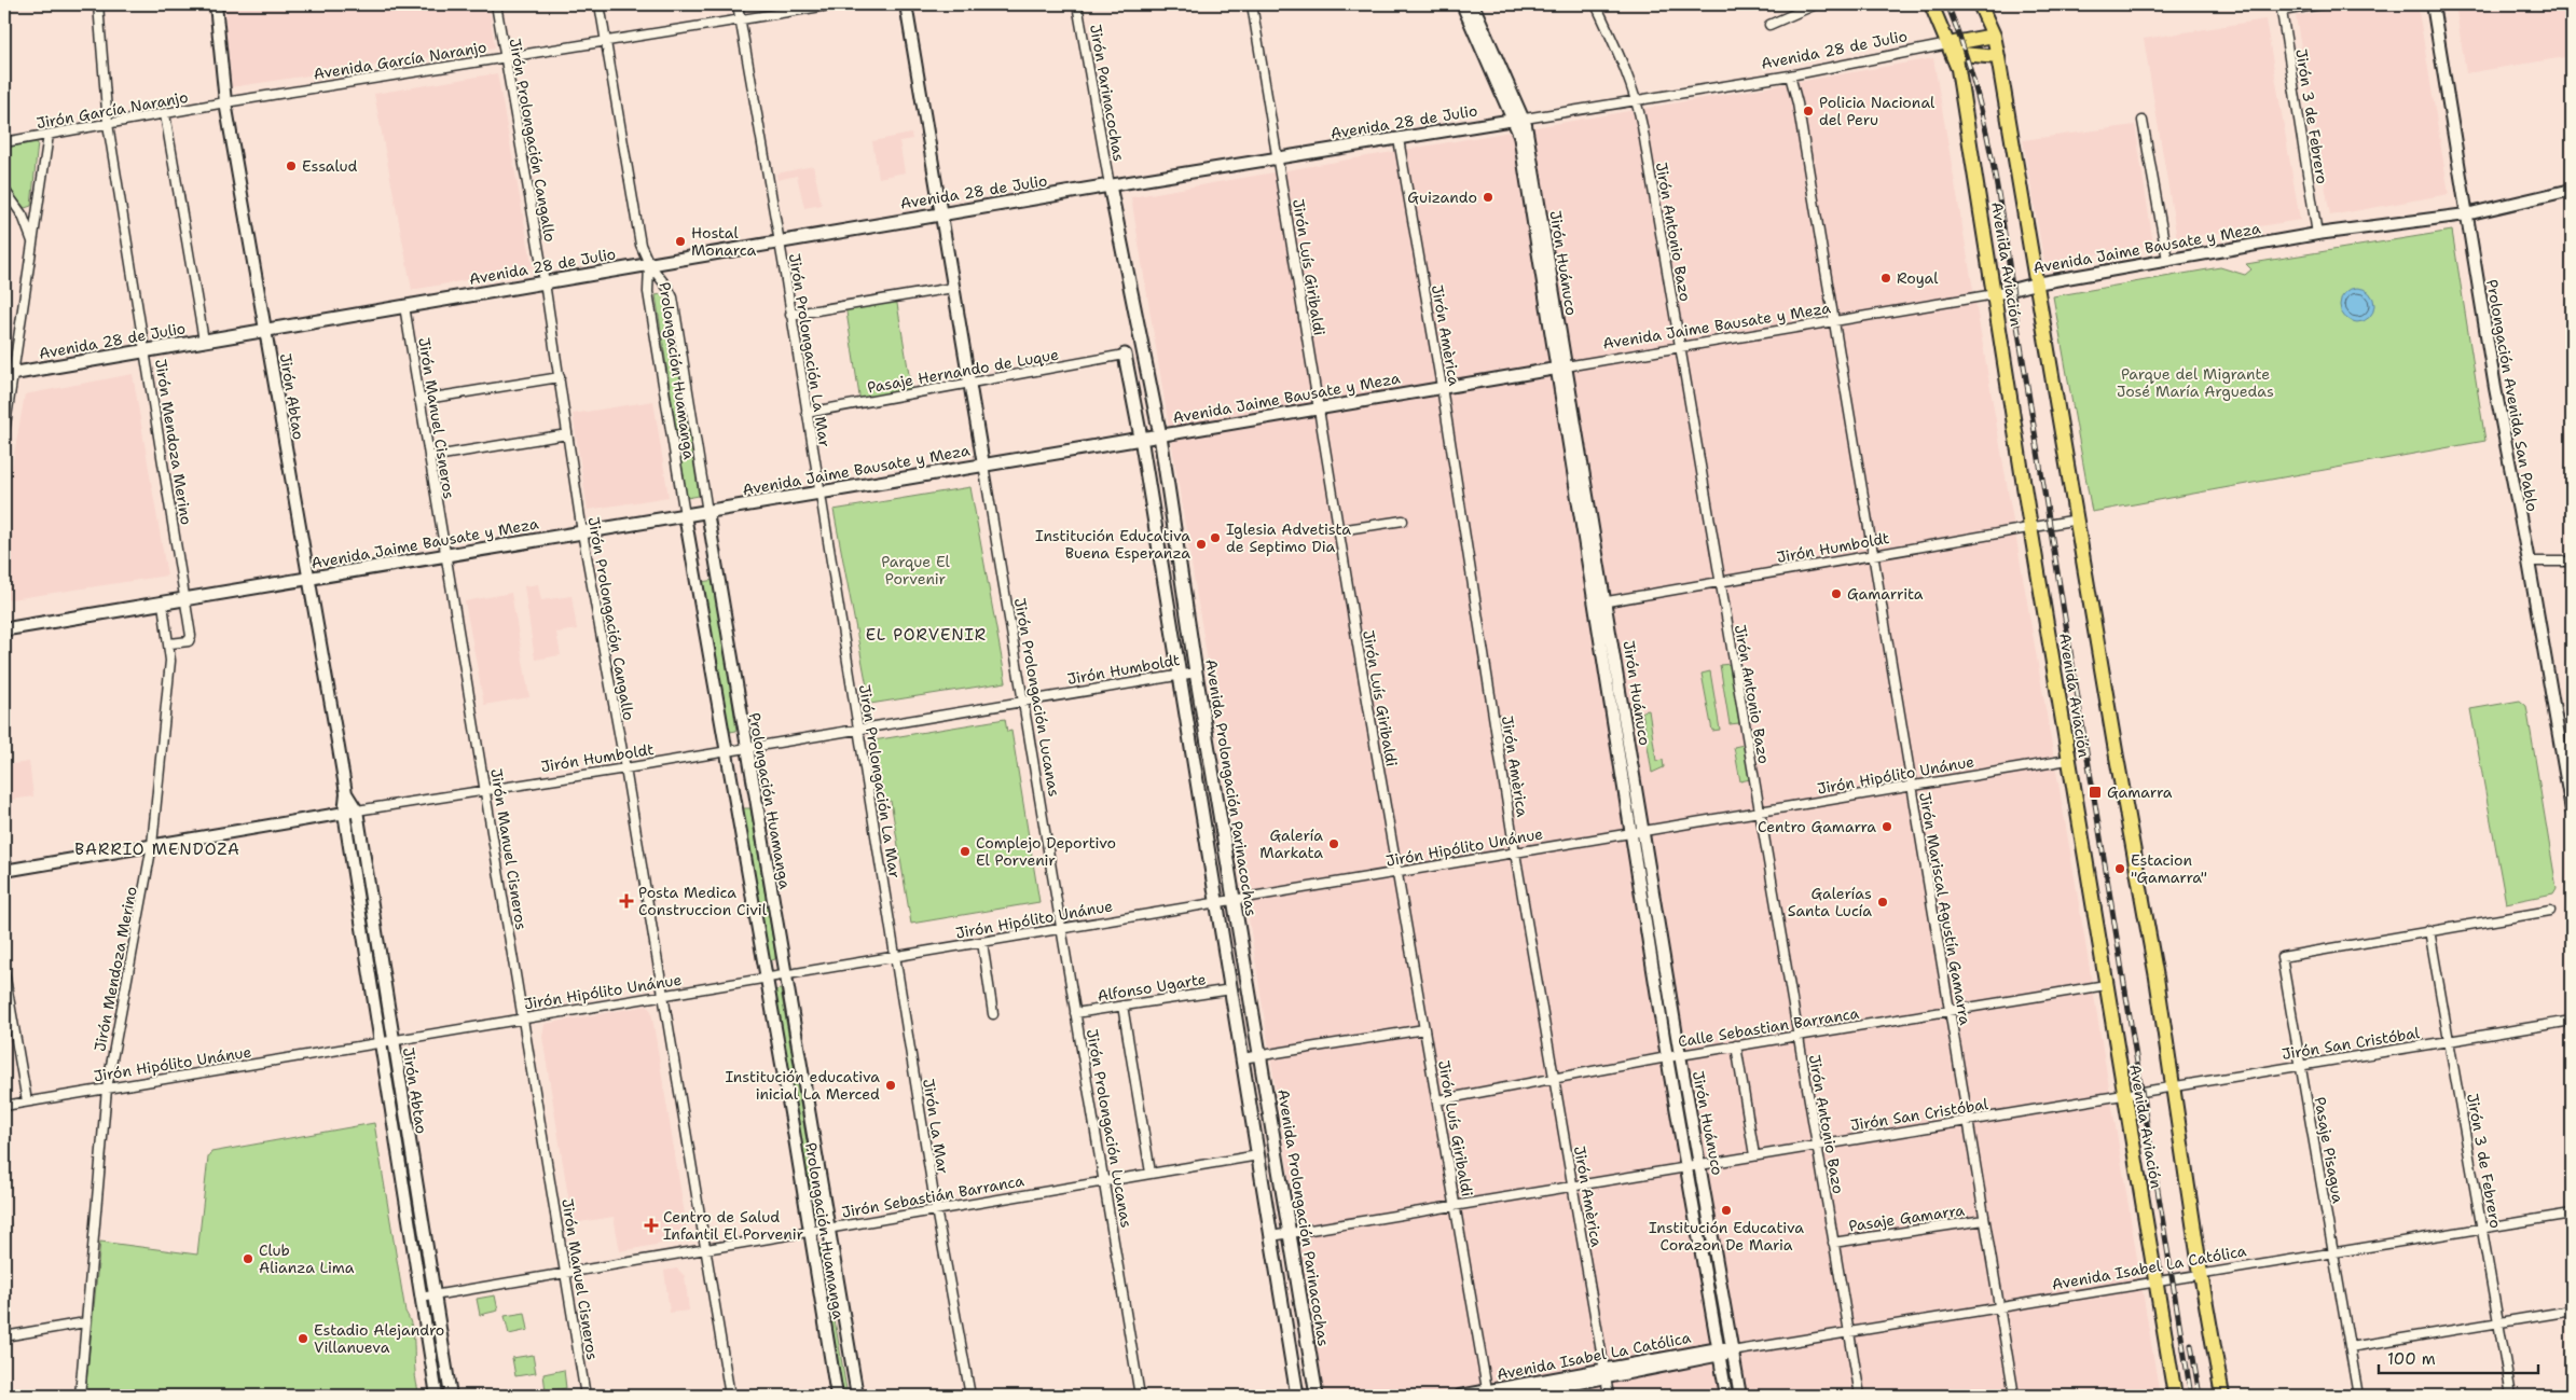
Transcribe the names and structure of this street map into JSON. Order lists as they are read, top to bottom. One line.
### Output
{"streets":{"main road":["Avenida 28 de Julio","Avenida Jaime Bausate y Meza","Avenida Aviación","Avenida Prolongación Parinacochas"],"street":["Avenida García Naranjo","Jirón Parinacochas","Jirón García Naranjo","Jirón 3 de Febrero","Jirón Prolongación Cangallo","Jirón Antonio Bazo","Jirón Huánuco","Jirón Luís Giribaldi","Jirón Amèrica","Jirón Prolongación La Mar","Prolongación Huamanga","Pasaje Hernando de Luque","Prolongación Avenida San Pablo","Jirón Abtao","Jirón Manuel Cisneros","Jirón Mendoza Merino","Jirón Humboldt","Jirón Prolongación Lucanas","Jirón Hipólito Unánue","Jirón Mariscal Agustín Gamarra","Alfonso Ugarte","Calle Sebastian Barranca","Jirón San Cristóbal","Jirón La Mar","Pasaje Pisagua","Jirón Sebastián Barranca","Pasaje Gamarra","Avenida Isabel La Católica"]},"crossings":[["Avenida 28 de Julio","Jirón Parinacochas"],["Avenida 28 de Julio","Jirón Prolongación Cangallo"],["Avenida 28 de Julio","Jirón Antonio Bazo"],["Avenida 28 de Julio","Jirón Huánuco"],["Avenida 28 de Julio","Avenida Aviación"],["Avenida 28 de Julio","Jirón Luís Giribaldi"],["Avenida 28 de Julio","Jirón Amèrica"],["Avenida 28 de Julio","Jirón Prolongación La Mar"],["Avenida 28 de Julio","Prolongación Huamanga"],["Avenida 28 de Julio","Jirón Abtao"],["Avenida 28 de Julio","Jirón Manuel Cisneros"],["Avenida 28 de Julio","Jirón Mendoza Merino"],["Avenida 28 de Julio","Jirón Prolongación Lucanas"],["Avenida 28 de Julio","Avenida Prolongación Parinacochas"],["Avenida 28 de Julio","Jirón Mariscal Agustín Gamarra"],["Avenida García Naranjo","Jirón García Naranjo"],["Avenida García Naranjo","Jirón Prolongación Cangallo"],["Avenida García Naranjo","Jirón Prolongación La Mar"],["Avenida García Naranjo","Jirón Abtao"],["Jirón Parinacochas","Avenida Prolongación Parinacochas"],["Jirón García Naranjo","Jirón Abtao"],["Jirón García Naranjo","Jirón Mendoza Merino"],["Jirón 3 de Febrero","Avenida Jaime Bausate y Meza"],["Jirón 3 de Febrero","Jirón San Cristóbal"],["Jirón 3 de Febrero","Pasaje Pisagua"],["Jirón 3 de Febrero","Avenida Isabel La Católica"],["Jirón Prolongación Cangallo","Avenida Jaime Bausate y Meza"],["Jirón Prolongación Cangallo","Jirón Humboldt"],["Jirón Prolongación Cangallo","Jirón Hipólito Unánue"],["Jirón Prolongación Cangallo","Jirón Sebastián Barranca"],["Jirón Antonio Bazo","Avenida Jaime Bausate y Meza"],["Jirón Antonio Bazo","Jirón Humboldt"],["Jirón Antonio Bazo","Jirón Hipólito Unánue"],["Jirón Antonio Bazo","Calle Sebastian Barranca"],["Jirón Antonio Bazo","Jirón San Cristóbal"],["Jirón Antonio Bazo","Pasaje Gamarra"],["Jirón Antonio Bazo","Avenida Isabel La Católica"],["Avenida Jaime Bausate y Meza","Jirón Huánuco"],["Avenida Jaime Bausate y Meza","Avenida Aviación"],["Avenida Jaime Bausate y Meza","Jirón Luís Giribaldi"],["Avenida Jaime Bausate y Meza","Jirón Amèrica"],["Avenida Jaime Bausate y Meza","Jirón Prolongación La Mar"],["Avenida Jaime Bausate y Meza","Prolongación Huamanga"],["Avenida Jaime Bausate y Meza","Prolongación Avenida San Pablo"],["Avenida Jaime Bausate y Meza","Jirón Abtao"],["Avenida Jaime Bausate y Meza","Jirón Manuel Cisneros"],["Avenida Jaime Bausate y Meza","Jirón Mendoza Merino"],["Avenida Jaime Bausate y Meza","Jirón Prolongación Lucanas"],["Avenida Jaime Bausate y Meza","Avenida Prolongación Parinacochas"],["Avenida Jaime Bausate y Meza","Jirón Mariscal Agustín Gamarra"],["Jirón Huánuco","Jirón Humboldt"],["Jirón Huánuco","Jirón Hipólito Unánue"],["Jirón Huánuco","Calle Sebastian Barranca"],["Jirón Huánuco","Jirón San Cristóbal"],["Jirón Huánuco","Avenida Isabel La Católica"],["Avenida Aviación","Jirón Humboldt"],["Avenida Aviación","Jirón Hipólito Unánue"],["Avenida Aviación","Calle Sebastian Barranca"],["Avenida Aviación","Jirón San Cristóbal"],["Avenida Aviación","Avenida Isabel La Católica"],["Jirón Luís Giribaldi","Jirón Hipólito Unánue"],["Jirón Luís Giribaldi","Calle Sebastian Barranca"],["Jirón Luís Giribaldi","Jirón San Cristóbal"],["Jirón Luís Giribaldi","Avenida Isabel La Católica"],["Jirón Amèrica","Jirón Hipólito Unánue"],["Jirón Amèrica","Calle Sebastian Barranca"],["Jirón Amèrica","Jirón San Cristóbal"],["Jirón Amèrica","Avenida Isabel La Católica"],["Jirón Prolongación La Mar","Pasaje Hernando de Luque"],["Jirón Prolongación La Mar","Jirón Humboldt"],["Jirón Prolongación La Mar","Jirón Hipólito Unánue"],["Jirón Prolongación La Mar","Jirón La Mar"],["Prolongación Huamanga","Jirón Humboldt"],["Prolongación Huamanga","Jirón Hipólito Unánue"],["Prolongación Huamanga","Jirón Sebastián Barranca"],["Pasaje Hernando de Luque","Jirón Prolongación Lucanas"],["Jirón Abtao","Jirón Humboldt"],["Jirón Abtao","Jirón Hipólito Unánue"],["Jirón Abtao","Jirón Sebastián Barranca"],["Jirón Manuel Cisneros","Jirón Humboldt"],["Jirón Manuel Cisneros","Jirón Hipólito Unánue"],["Jirón Manuel Cisneros","Jirón Sebastián Barranca"],["Jirón Mendoza Merino","Jirón Humboldt"],["Jirón Mendoza Merino","Jirón Hipólito Unánue"],["Jirón Humboldt","Jirón Prolongación Lucanas"],["Jirón Humboldt","Avenida Prolongación Parinacochas"],["Jirón Humboldt","Jirón Mariscal Agustín Gamarra"],["Jirón Prolongación Lucanas","Jirón Hipólito Unánue"],["Jirón Prolongación Lucanas","Alfonso Ugarte"],["Jirón Prolongación Lucanas","Jirón Sebastián Barranca"],["Jirón Hipólito Unánue","Avenida Prolongación Parinacochas"],["Jirón Hipólito Unánue","Jirón Mariscal Agustín Gamarra"],["Jirón Hipólito Unánue","Jirón La Mar"],["Avenida Prolongación Parinacochas","Jirón San Cristóbal"],["Jirón Mariscal Agustín Gamarra","Calle Sebastian Barranca"],["Jirón Mariscal Agustín Gamarra","Jirón San Cristóbal"],["Jirón Mariscal Agustín Gamarra","Pasaje Gamarra"],["Jirón Mariscal Agustín Gamarra","Avenida Isabel La Católica"],["Jirón San Cristóbal","Pasaje Pisagua"],["Jirón La Mar","Jirón Sebastián Barranca"],["Pasaje Pisagua","Avenida Isabel La Católica"]],"districts":["EL PORVENIR","BARRIO MENDOZA"],"parks":["Parque del Migrante José María Arguedas","Parque El Porvenir"],"places":{"other":["Policia Nacional del Peru","Essalud","Guizando","Hostal Monarca","Royal","Iglesia Advetista de Septimo Dia","Institución Educativa Buena Esperanza","Gamarrita","Centro Gamarra","Galería Markata","Complejo Deportivo El Porvenir","Estacion \"Gamarra\"","Galerías Santa Lucía","Institución educativa inicial La Merced","Institución Educativa Corazon De Maria","Club Alianza Lima","Estadio Alejandro Villanueva"],"transit":["Gamarra"],"health":["Posta Medica Construccion Civil","Centro de Salud Infantil El Porvenir"]},"scale_bar":"100 m"}
